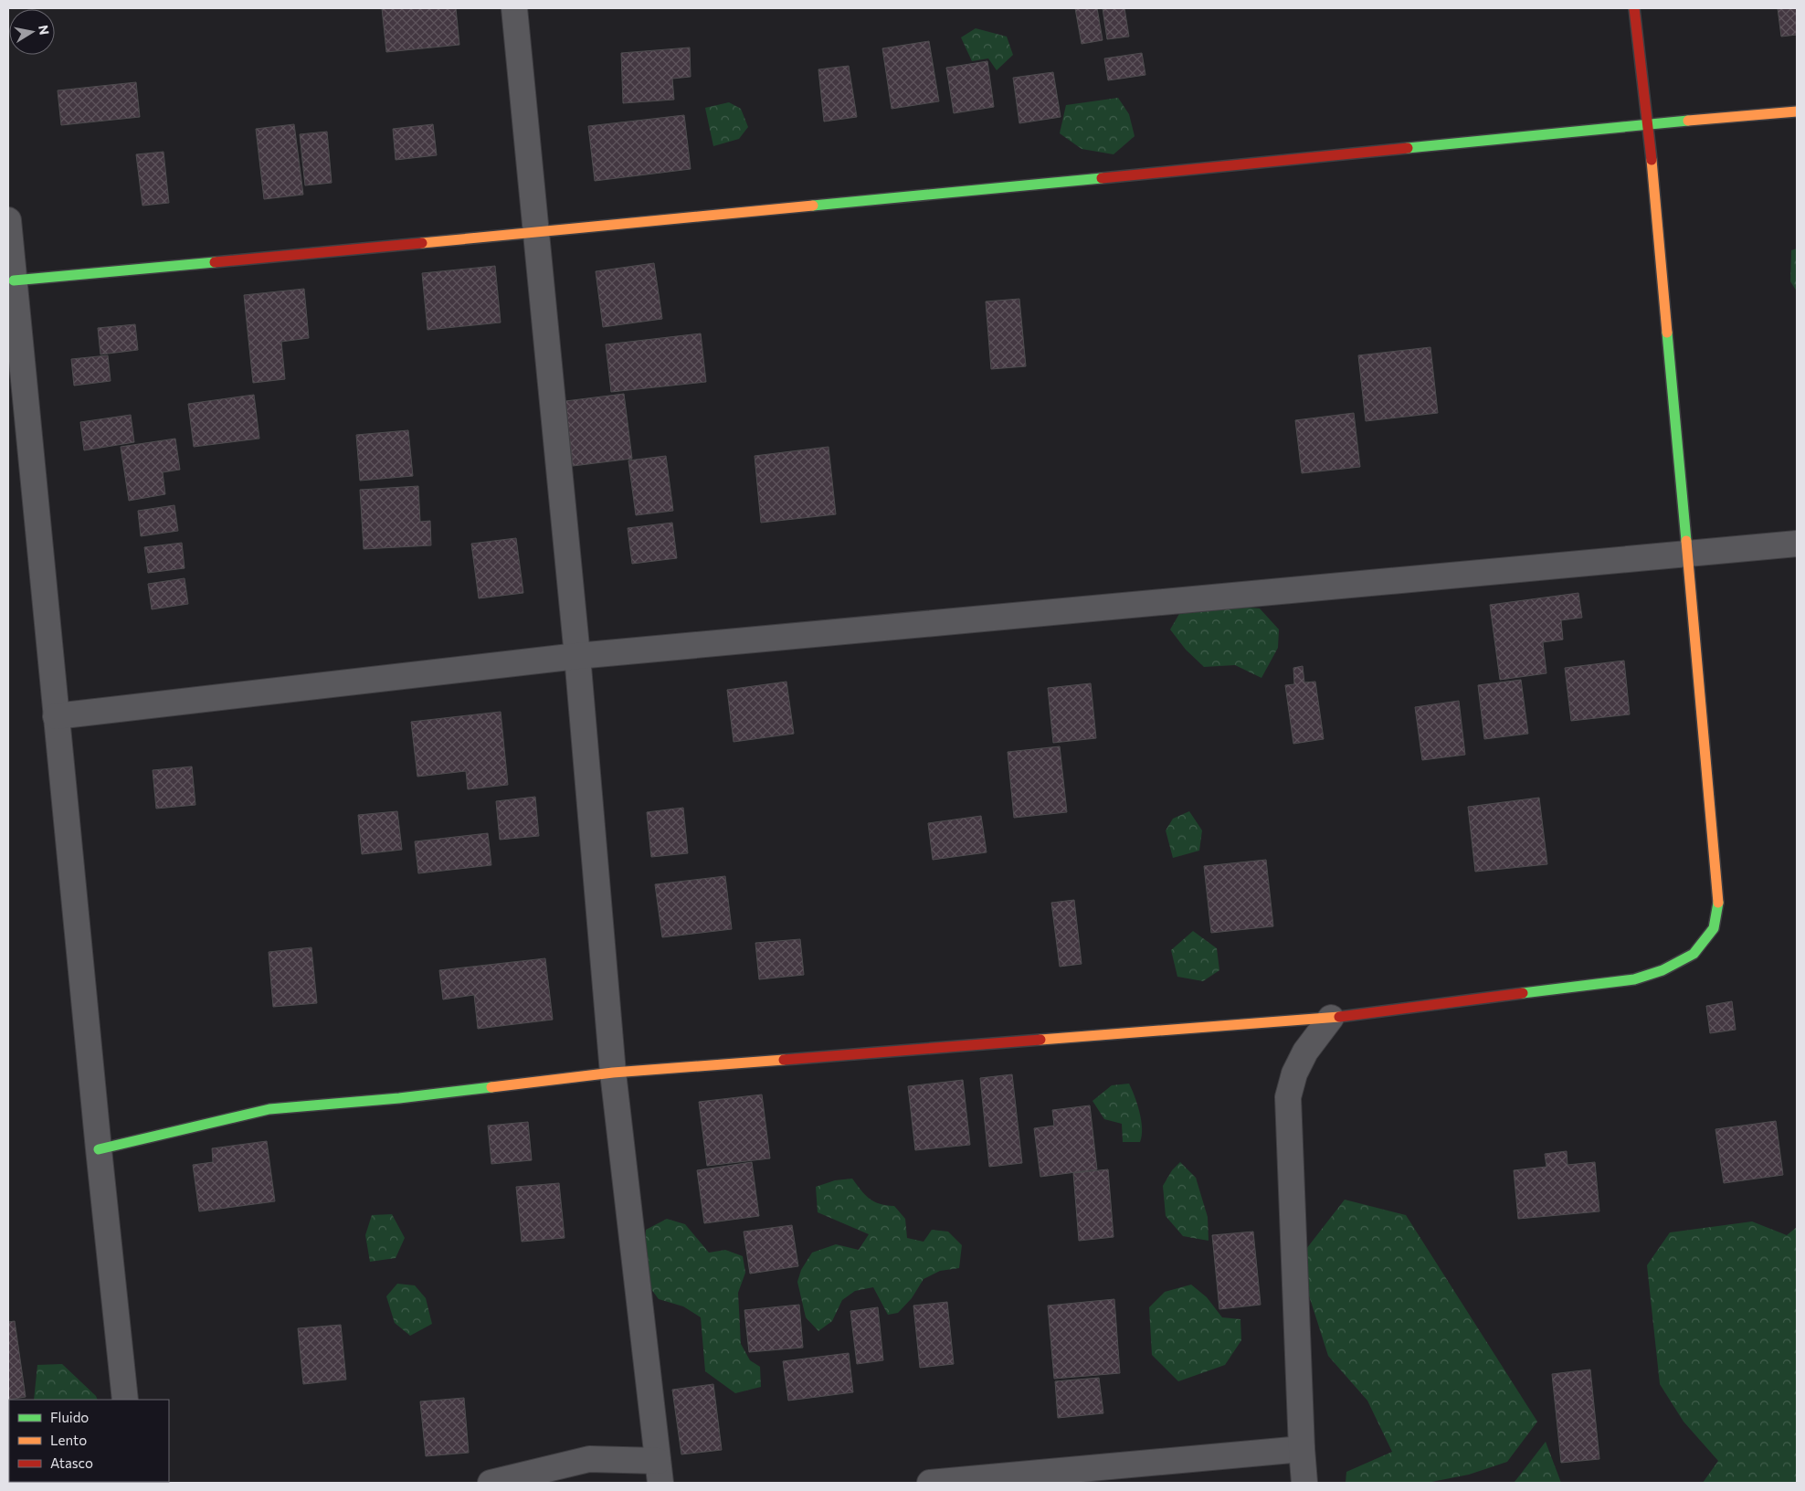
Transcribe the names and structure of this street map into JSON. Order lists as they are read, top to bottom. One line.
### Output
{"legend":["Fluido","Lento","Atasco"],"north":"right"}
